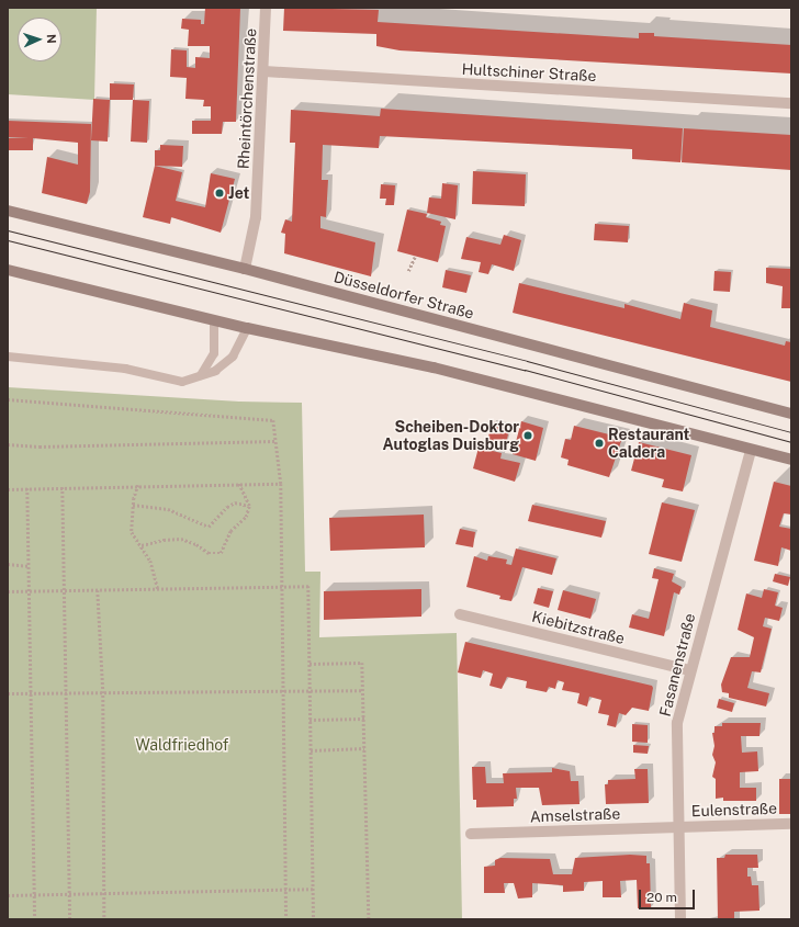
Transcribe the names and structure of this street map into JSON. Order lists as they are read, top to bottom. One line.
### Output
{"streets":{"main road":["Düsseldorfer Straße"],"street":["Hultschiner Straße","Rheintörchenstraße","Kiebitzstraße","Fasanenstraße","Eulenstraße","Amselstraße"]},"crossings":[["Hultschiner Straße","Rheintörchenstraße"],["Rheintörchenstraße","Düsseldorfer Straße"],["Kiebitzstraße","Fasanenstraße"],["Fasanenstraße","Eulenstraße"],["Fasanenstraße","Amselstraße"],["Eulenstraße","Amselstraße"]],"parks":["Waldfriedhof"],"places":["Jet","Scheiben-Doktor Autoglas Duisburg","Restaurant Caldera"],"scale_bar":"20 m","north":"right"}
